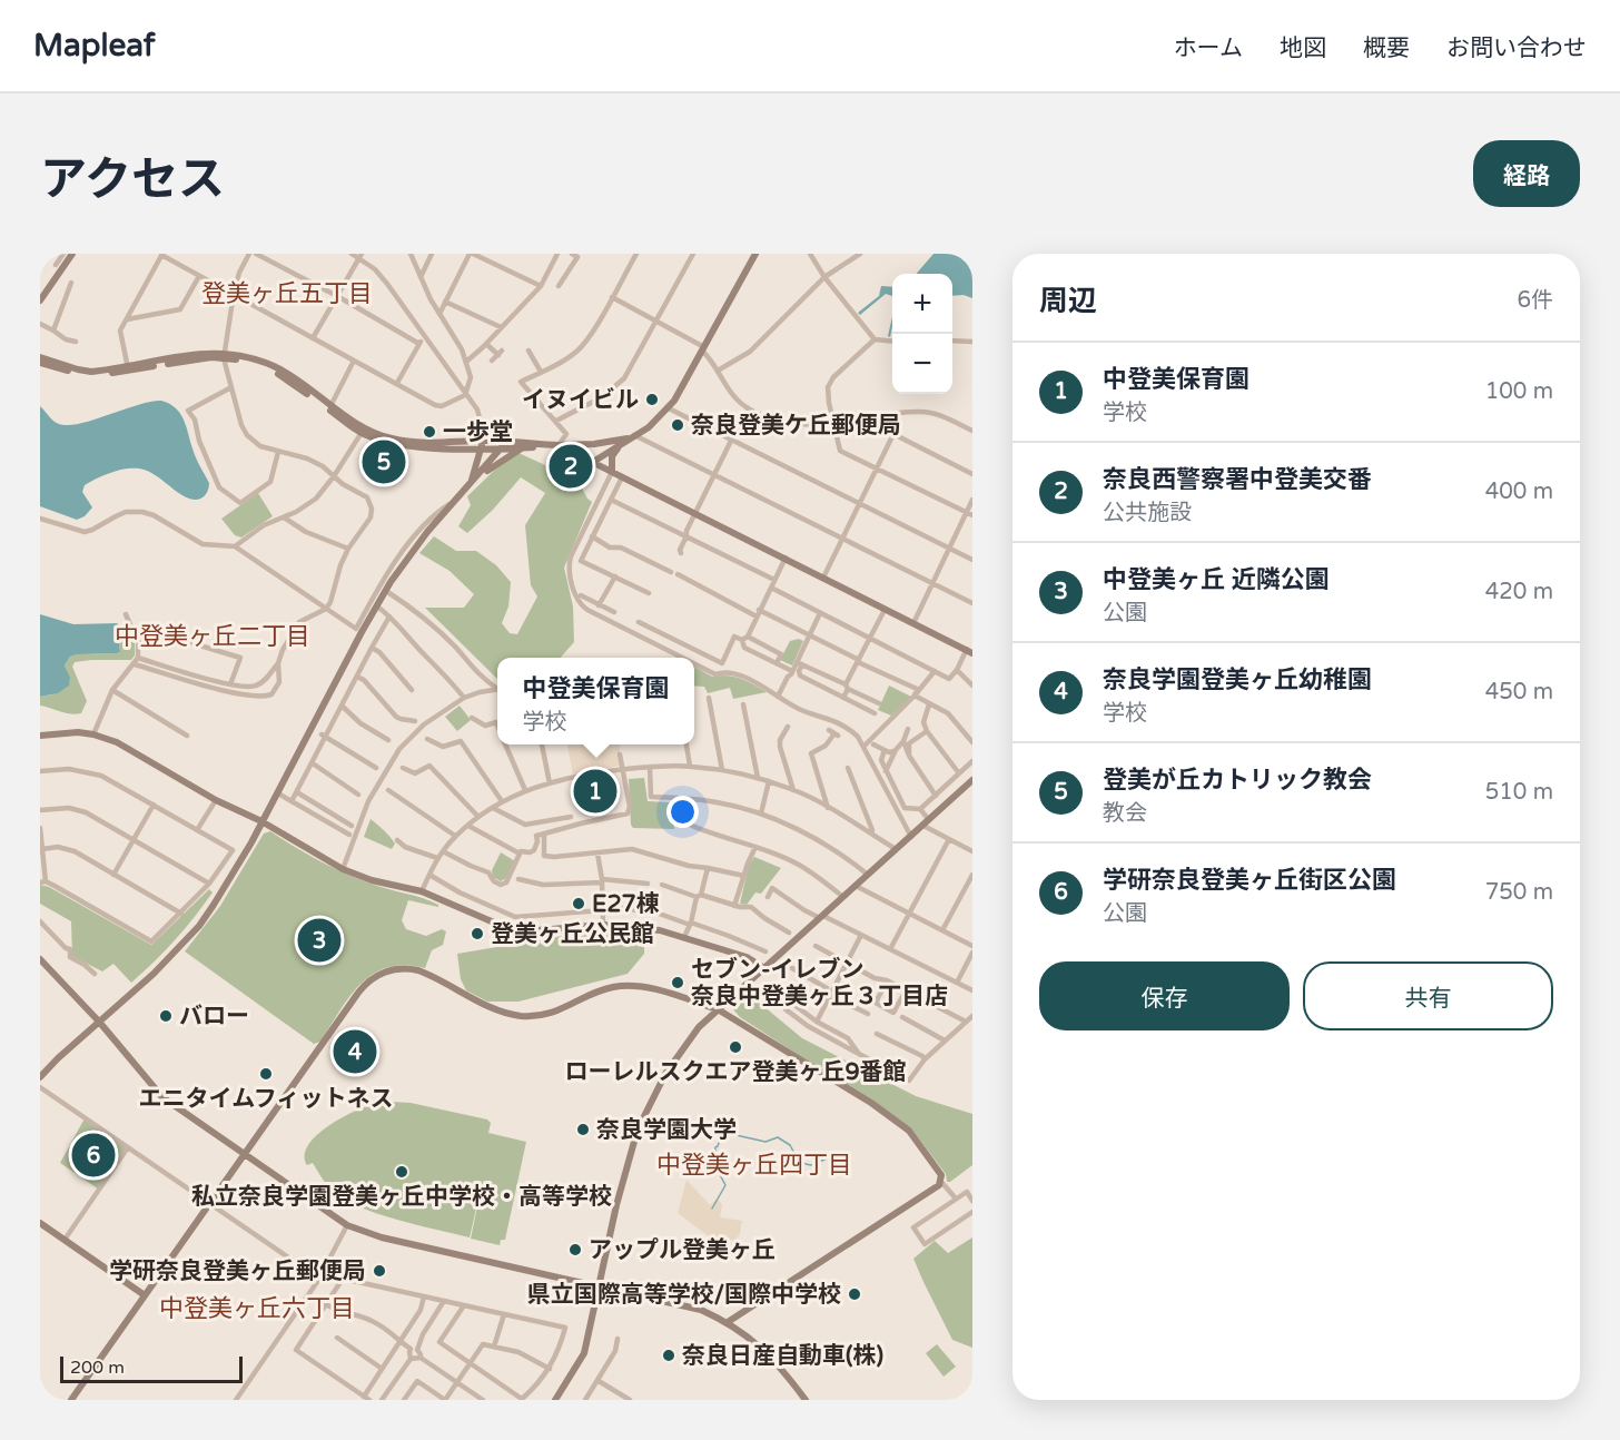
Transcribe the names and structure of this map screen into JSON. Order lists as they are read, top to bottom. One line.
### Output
{"districts":["登美ヶ丘五丁目","中登美ヶ丘二丁目","中登美ヶ丘四丁目","中登美ヶ丘六丁目"],"places":["イヌイビル","奈良登美ケ丘郵便局","一歩堂","E27棟","登美ヶ丘公民館","セブン-イレブン 奈良中登美ヶ丘３丁目店","バロー","ローレルスクエア登美ヶ丘9番館","エニタイムフィットネス","奈良学園大学","私立奈良学園登美ヶ丘中学校・高等学校","アップル登美ヶ丘","学研奈良登美ヶ丘郵便局","県立国際高等学校/国際中学校","奈良日産自動車(株)"],"scale_bar":"200 m","page":{"header":"Mapleaf","nav":["ホーム","地図","概要","お問い合わせ"],"title":"アクセス","buttons":["経路",["保存","共有"]],"heading":["周辺","6件"],"map_buttons":["+","−"],"list":[{"mark":"1","name":"中登美保育園","note":"学校","value":"100 m"},{"mark":"2","name":"奈良西警察署中登美交番","note":"公共施設","value":"400 m"},{"mark":"3","name":"中登美ヶ丘 近隣公園","note":"公園","value":"420 m"},{"mark":"4","name":"奈良学園登美ヶ丘幼稚園","note":"学校","value":"450 m"},{"mark":"5","name":"登美が丘カトリック教会","note":"教会","value":"510 m"},{"mark":"6","name":"学研奈良登美ヶ丘街区公園","note":"公園","value":"750 m"}],"pins":["5","2","1","3","4","6"],"popup":["中登美保育園","学校"],"scale":"200 m"}}
